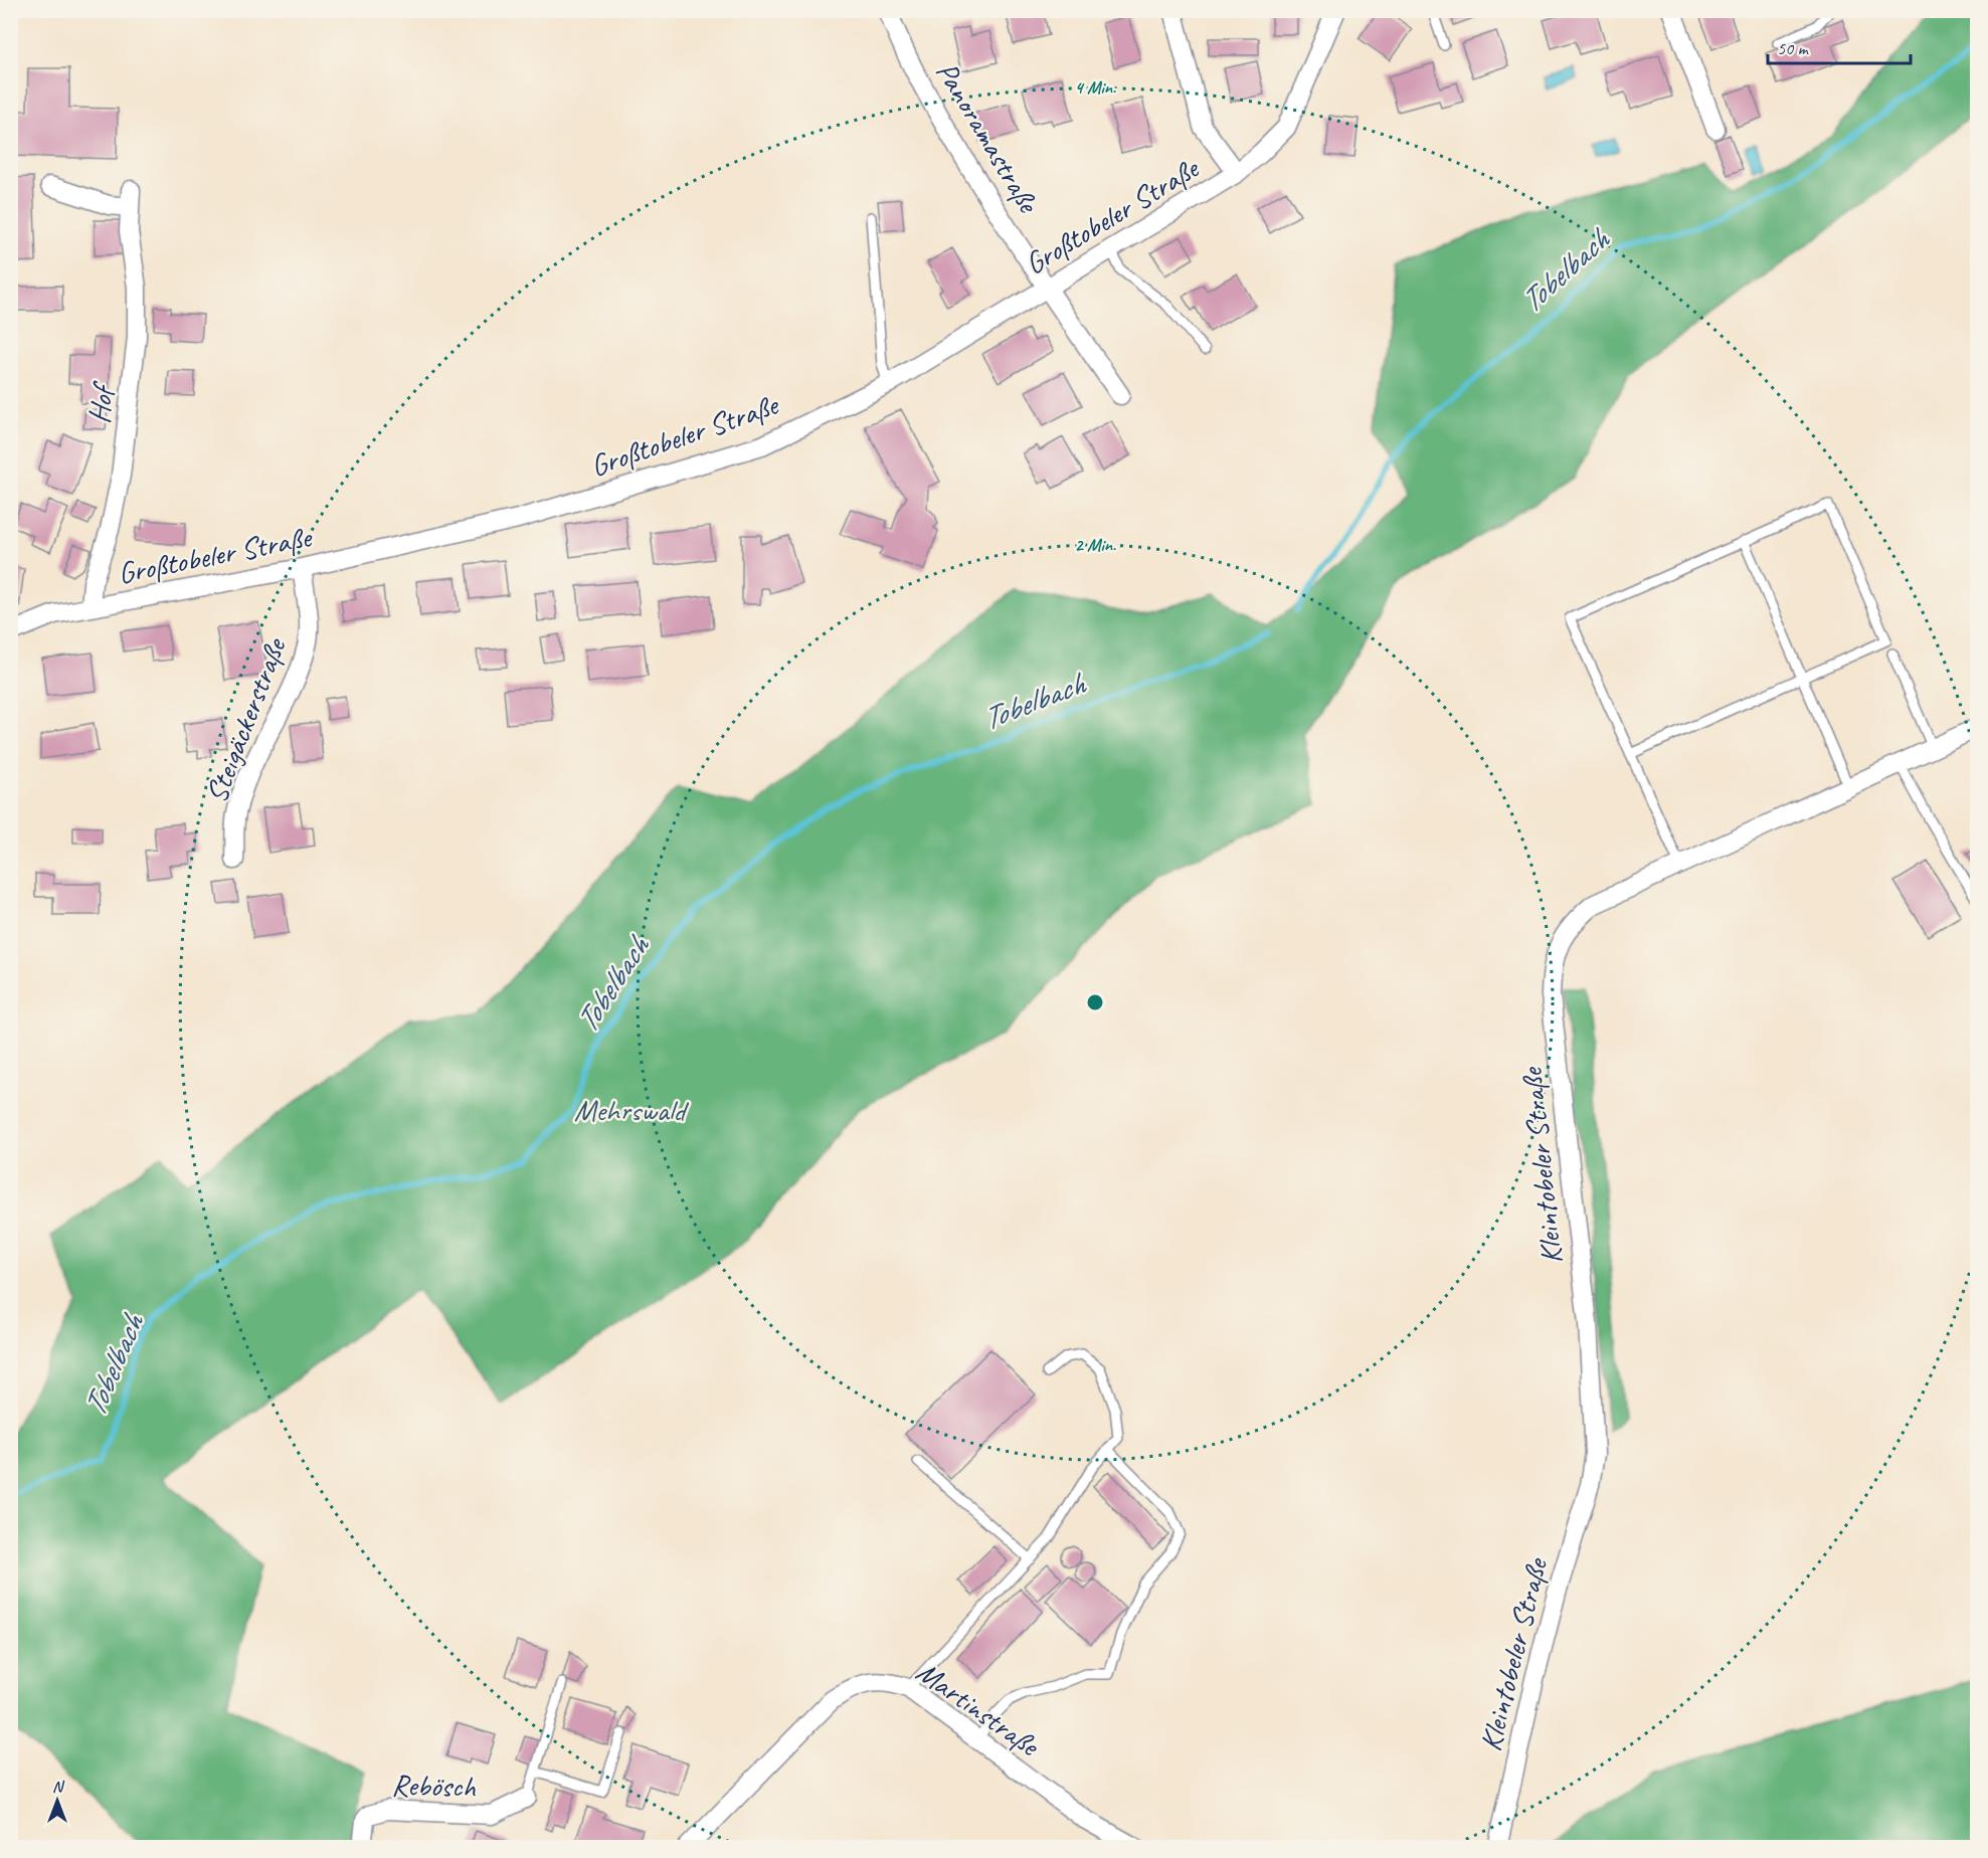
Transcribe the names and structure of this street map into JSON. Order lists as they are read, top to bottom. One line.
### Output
{"streets":{"street":["Panoramastraße","Großtobeler Straße","Hof","Steigäckerstraße","Kleintobeler Straße","Martinstraße","Rebösch"]},"crossings":[["Panoramastraße","Großtobeler Straße"],["Großtobeler Straße","Hof"],["Großtobeler Straße","Steigäckerstraße"]],"water":["Tobelbach"],"parks":["Mehrswald"],"scale_bar":"50 m","north":"top","rings":["4 Min.","2 Min."]}
